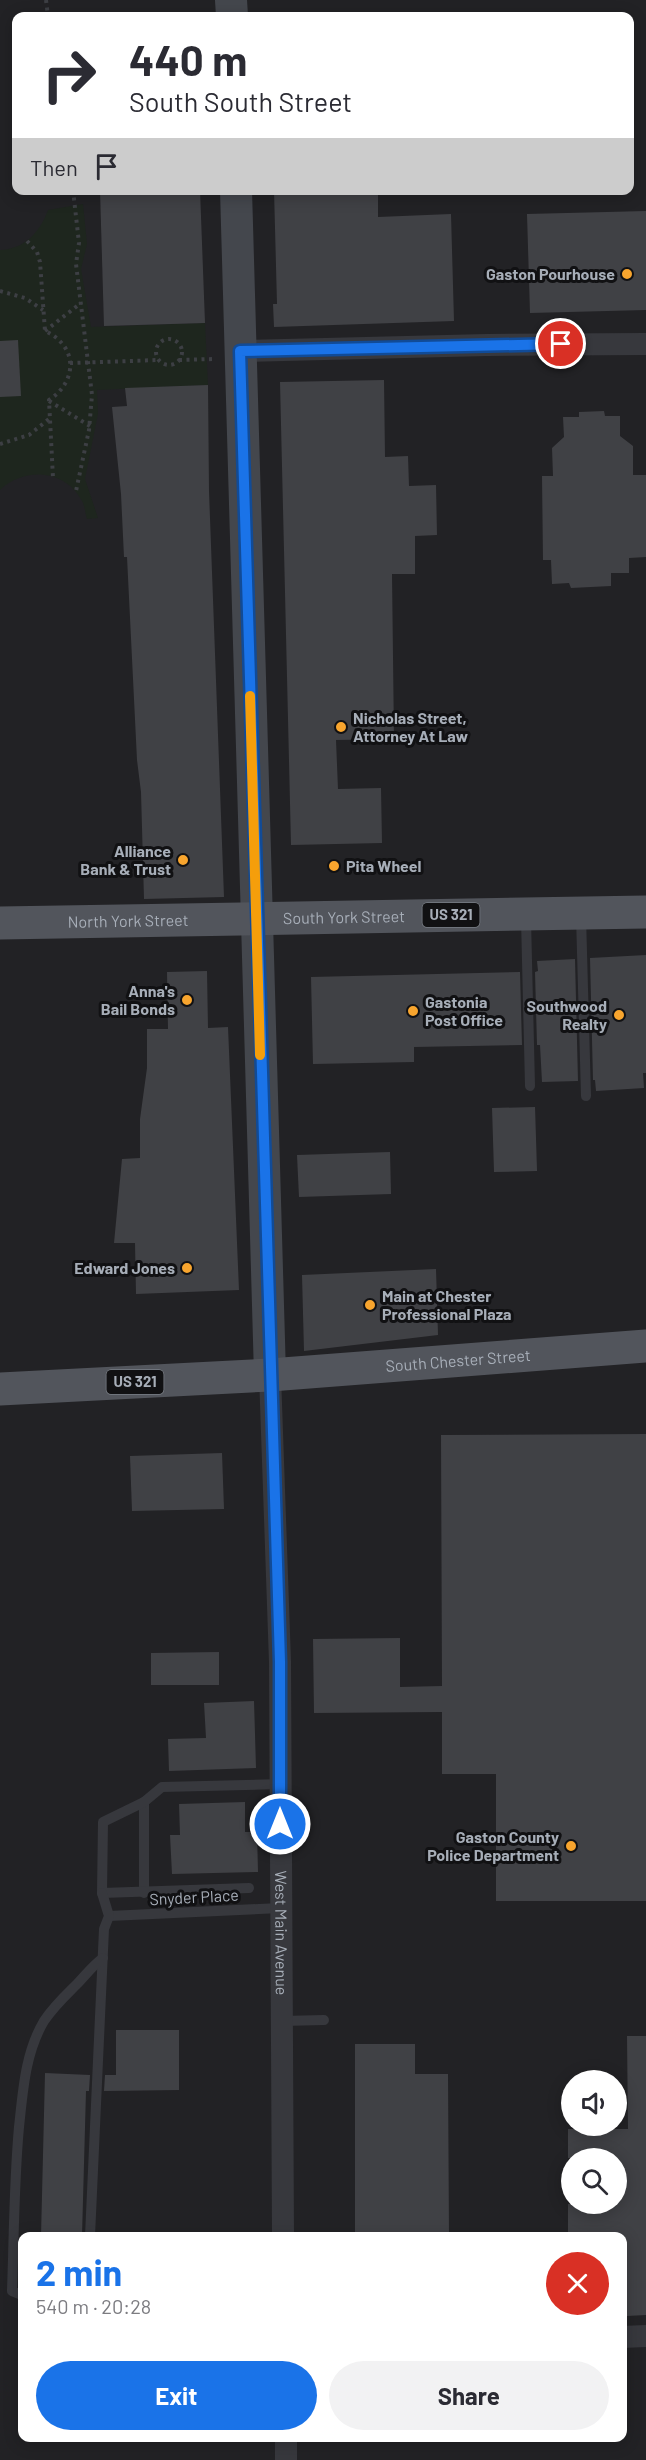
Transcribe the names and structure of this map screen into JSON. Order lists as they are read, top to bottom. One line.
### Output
{"streets":{"main road":["US 321","South York Street","North York Street","South Chester Street"],"street":["West Main Avenue"],"lane":["Snyder Place"]},"crossings":[["US 321","South Chester Street"],["US 321","West Main Avenue"],["South York Street","North York Street"],["South York Street","West Main Avenue"],["North York Street","West Main Avenue"],["South Chester Street","West Main Avenue"],["Snyder Place","West Main Avenue"]],"places":["Gaston Pourhouse","Nicholas Street, Attorney At Law","Alliance Bank & Trust","Pita Wheel","Anna's Bail Bonds","Gastonia Post Office","Southwood Realty","Edward Jones","Main at Chester Professional Plaza","Gaston County Police Department"],"page":{"turn":["440 m","South South Street"],"then":"Then","heading":["2 min","540 m · 20:28"],"buttons":["Exit","Share"]}}
